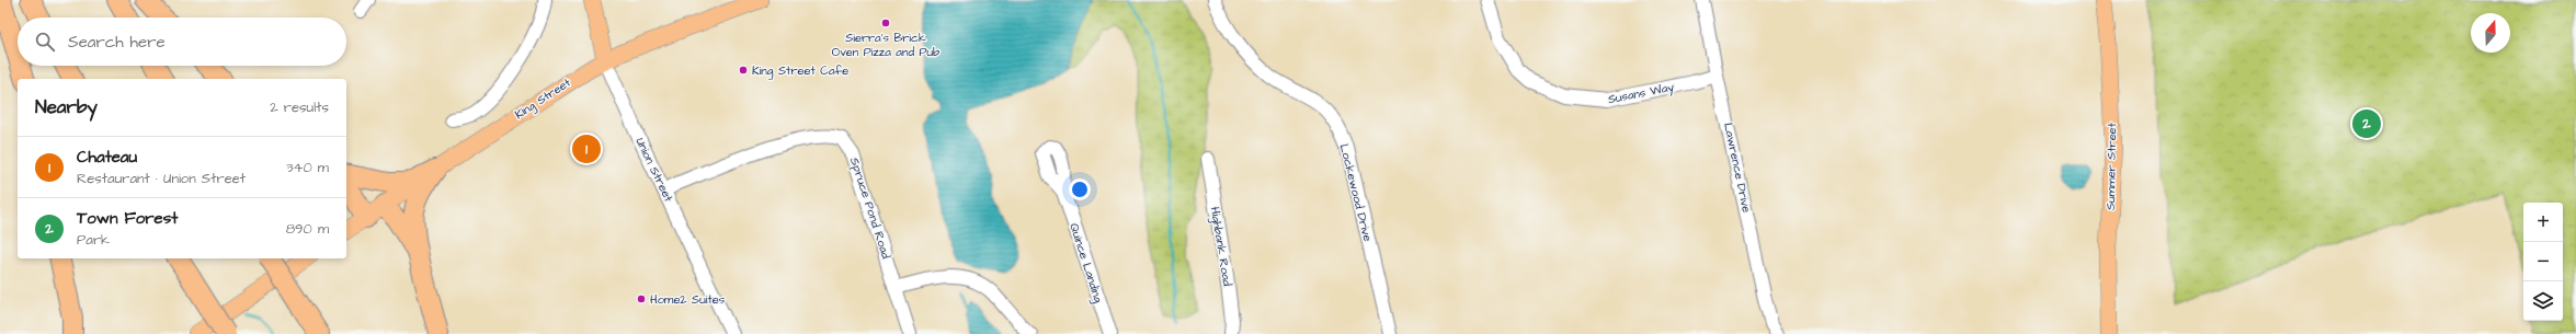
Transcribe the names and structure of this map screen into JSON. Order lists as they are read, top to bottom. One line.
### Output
{"streets":{"main road":["King Street","Summer Street","Union Street"],"street":["Susans Way","Lawrence Drive","Lockewood Drive","Spruce Pond Road","Highbank Road","Quince Landing"]},"crossings":[["Susans Way","Lawrence Drive"],["King Street","Union Street"],["Union Street","Spruce Pond Road"]],"places":["Sierra's Brick Oven Pizza and Pub","King Street Cafe","Home2 Suites"],"north":"top","page":{"search":"Search here","heading":["Nearby","2 results"],"pins":["2","1"],"list":[{"mark":"1","name":"Chateau","note":"Restaurant · Union Street","value":"340 m"},{"mark":"2","name":"Town Forest","note":"Park","value":"890 m"}],"map_buttons":["+","−"]}}
